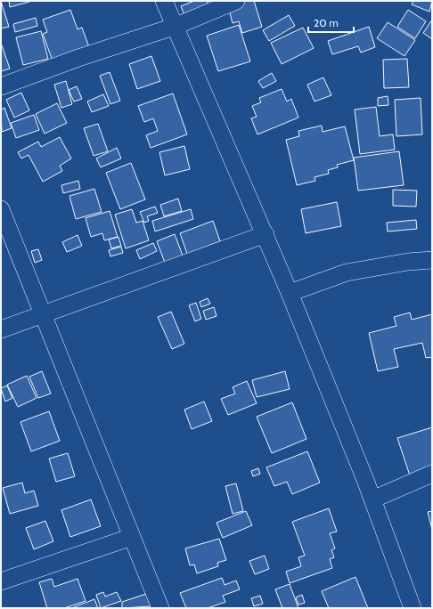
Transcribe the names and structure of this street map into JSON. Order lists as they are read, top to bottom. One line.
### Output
{"scale_bar":"20 m"}
